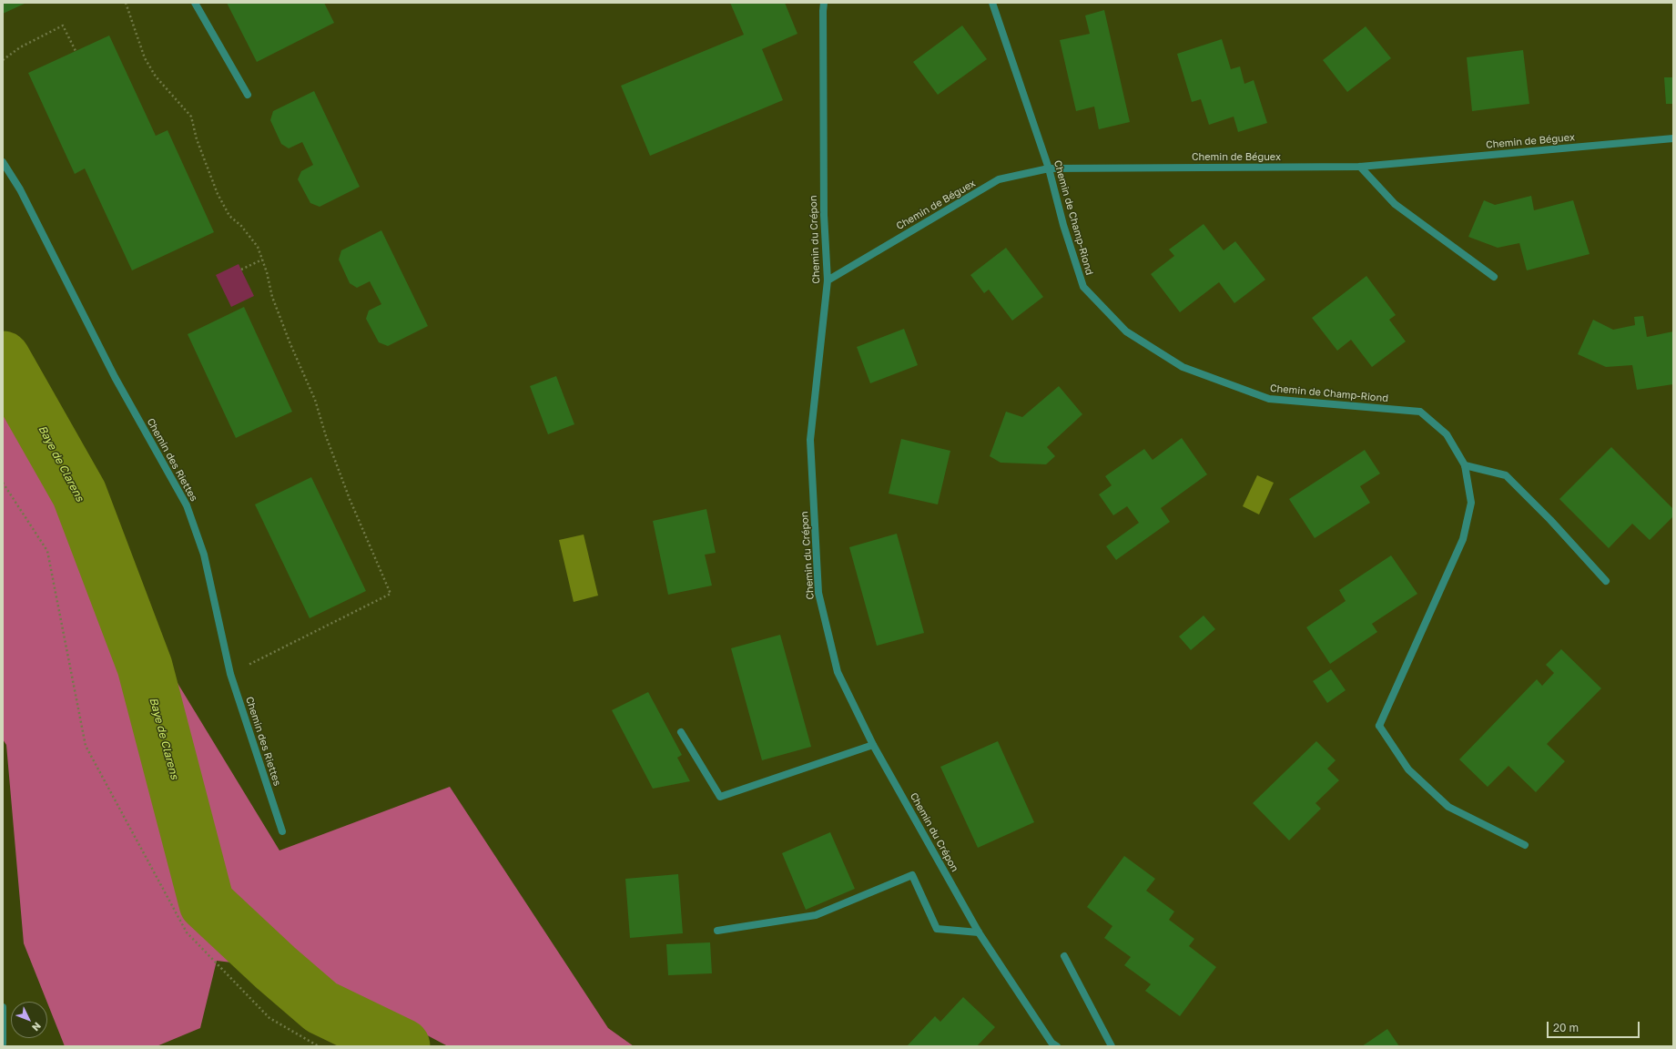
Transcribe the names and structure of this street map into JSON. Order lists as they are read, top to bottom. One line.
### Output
{"streets":{"street":["Chemin de Béguex","Chemin de Champ-Riond","Chemin du Crépon","Chemin des Riettes"]},"crossings":[["Chemin de Béguex","Chemin de Champ-Riond"],["Chemin de Béguex","Chemin du Crépon"]],"water":["Baye de Clarens"],"scale_bar":"20 m","north":"bottom right"}
